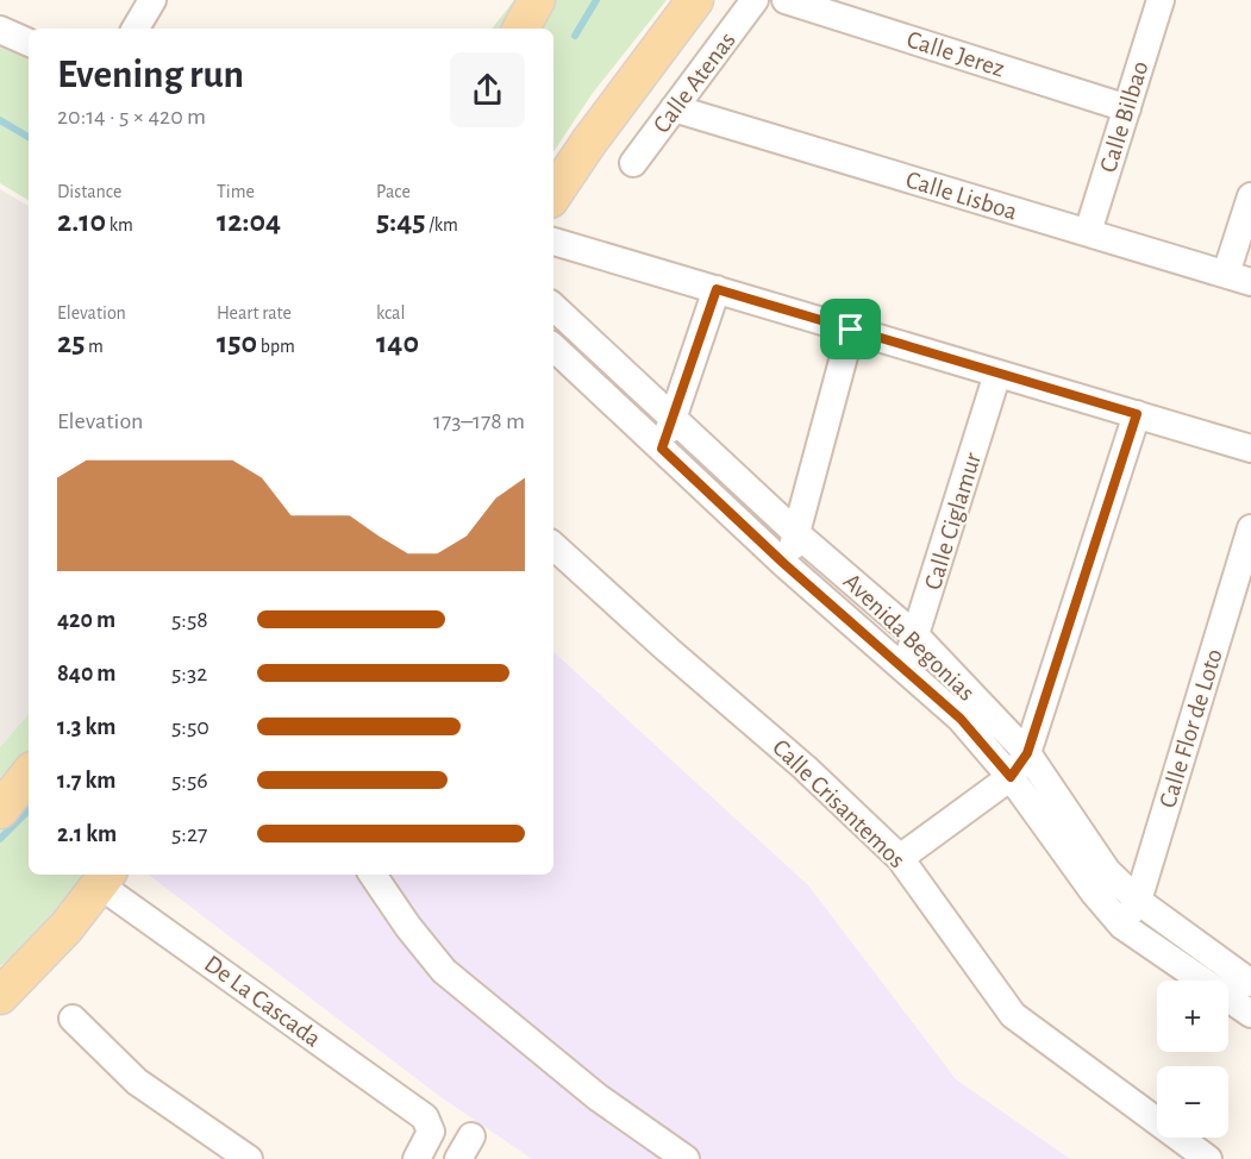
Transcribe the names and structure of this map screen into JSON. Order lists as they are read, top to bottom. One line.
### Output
{"streets":{"street":["Calle Jerez","Calle Atenas","Calle Bilbao","Calle Lisboa","Calle Ciglamur","Avenida Begonias","Calle Flor de Loto","Calle Crisantemos","De La Cascada"]},"crossings":[["Calle Jerez","Calle Bilbao"],["Calle Atenas","Calle Lisboa"],["Calle Bilbao","Calle Lisboa"],["Calle Ciglamur","Avenida Begonias"],["Avenida Begonias","Calle Flor de Loto"]],"page":{"heading":["Evening run","20:14 · 5 × 420 m"],"stats":[["Distance","2.10 km"],["Time","12:04"],["Pace","5:45 /km"],["Elevation","25 m"],["Heart rate","150 bpm"],["kcal","140"]],"chart":["Elevation","173–178 m"],"list":[{"name":"420 m","note":"5:58"},{"name":"840 m","note":"5:32"},{"name":"1.3 km","note":"5:50"},{"name":"1.7 km","note":"5:56"},{"name":"2.1 km","note":"5:27"}],"map_buttons":["+","−"]}}
